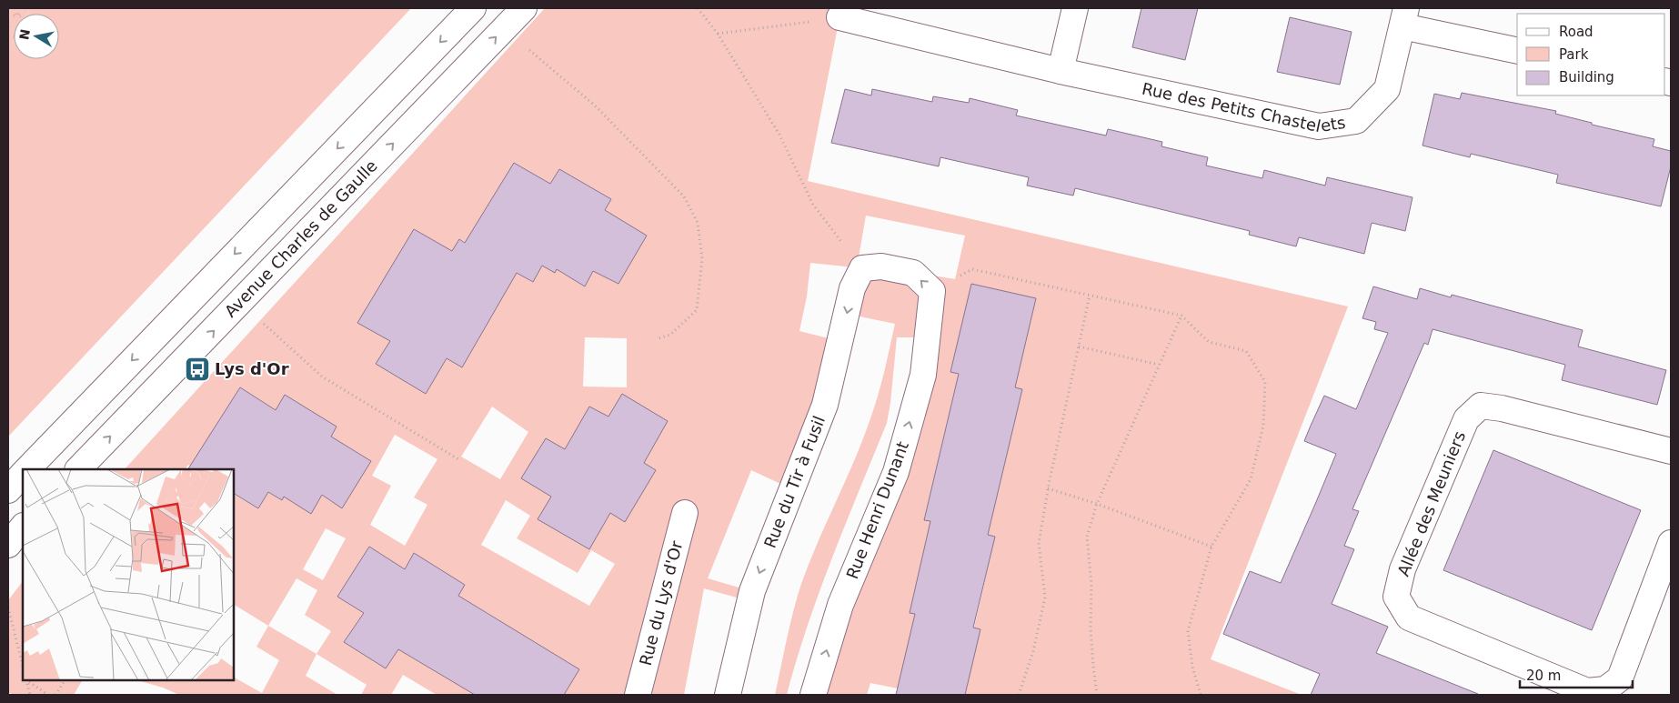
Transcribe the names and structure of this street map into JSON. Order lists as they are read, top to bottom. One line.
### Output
{"streets":{"street":["Rue des Petits Chastelets","Avenue Charles de Gaulle","Rue du Tir à Fusil","Allée des Meuniers","Rue Henri Dunant","Rue du Lys d'Or"]},"one_way":["Rue du Tir à Fusil","Rue Henri Dunant"],"places":{"bus stop":["Lys d'Or"]},"legend":["Road","Park","Building"],"scale_bar":"20 m","north":"left"}
